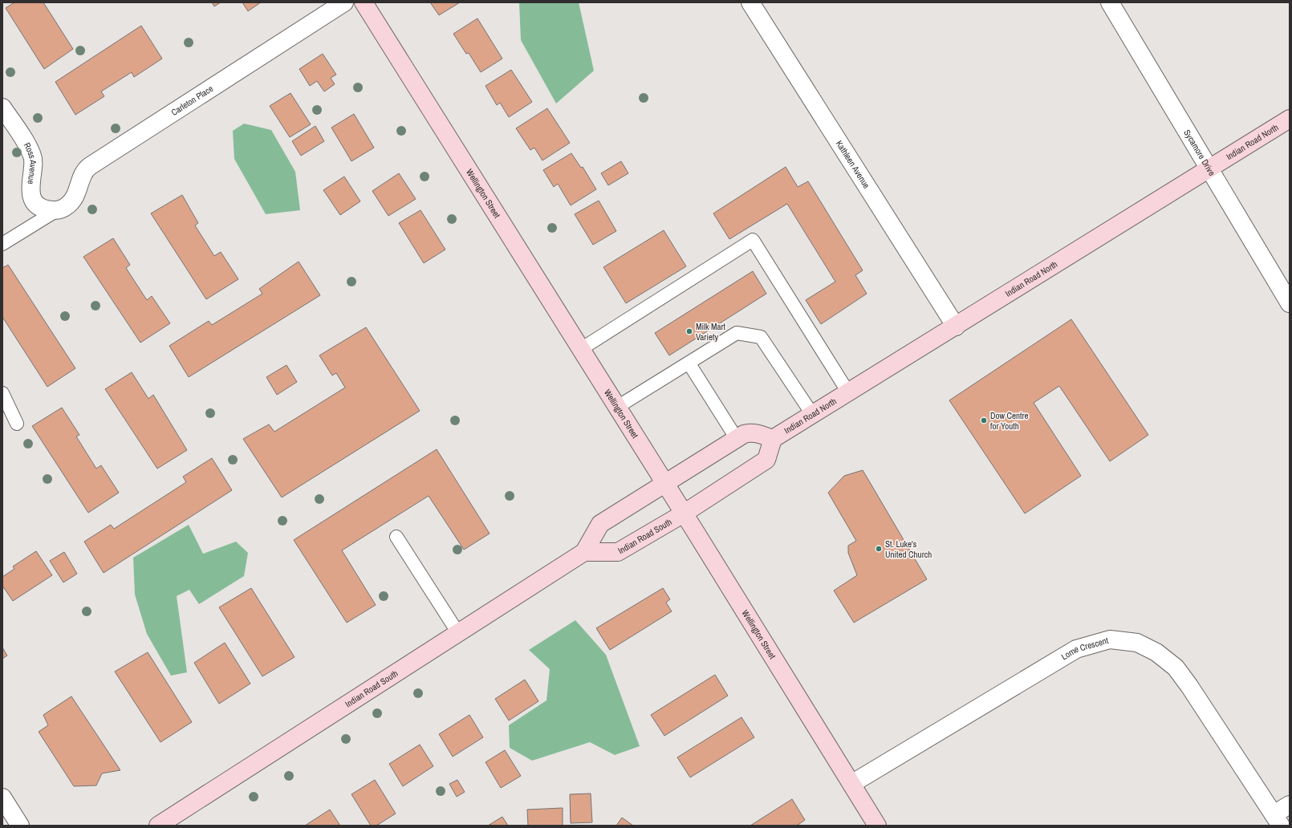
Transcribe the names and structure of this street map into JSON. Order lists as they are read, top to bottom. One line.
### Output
{"streets":{"main road":["Indian Road North","Wellington Street","Indian Road South"],"street":["Carleton Place","Sycamore Drive","Ross Avenue","Kathleen Avenue","Lorne Crescent"]},"crossings":[["Carleton Place","Ross Avenue"],["Indian Road North","Sycamore Drive"],["Indian Road North","Kathleen Avenue"],["Wellington Street","Indian Road South"],["Wellington Street","Lorne Crescent"]],"places":["Milk Mart Variety","Dow Centre for Youth","St. Luke's United Church"]}
